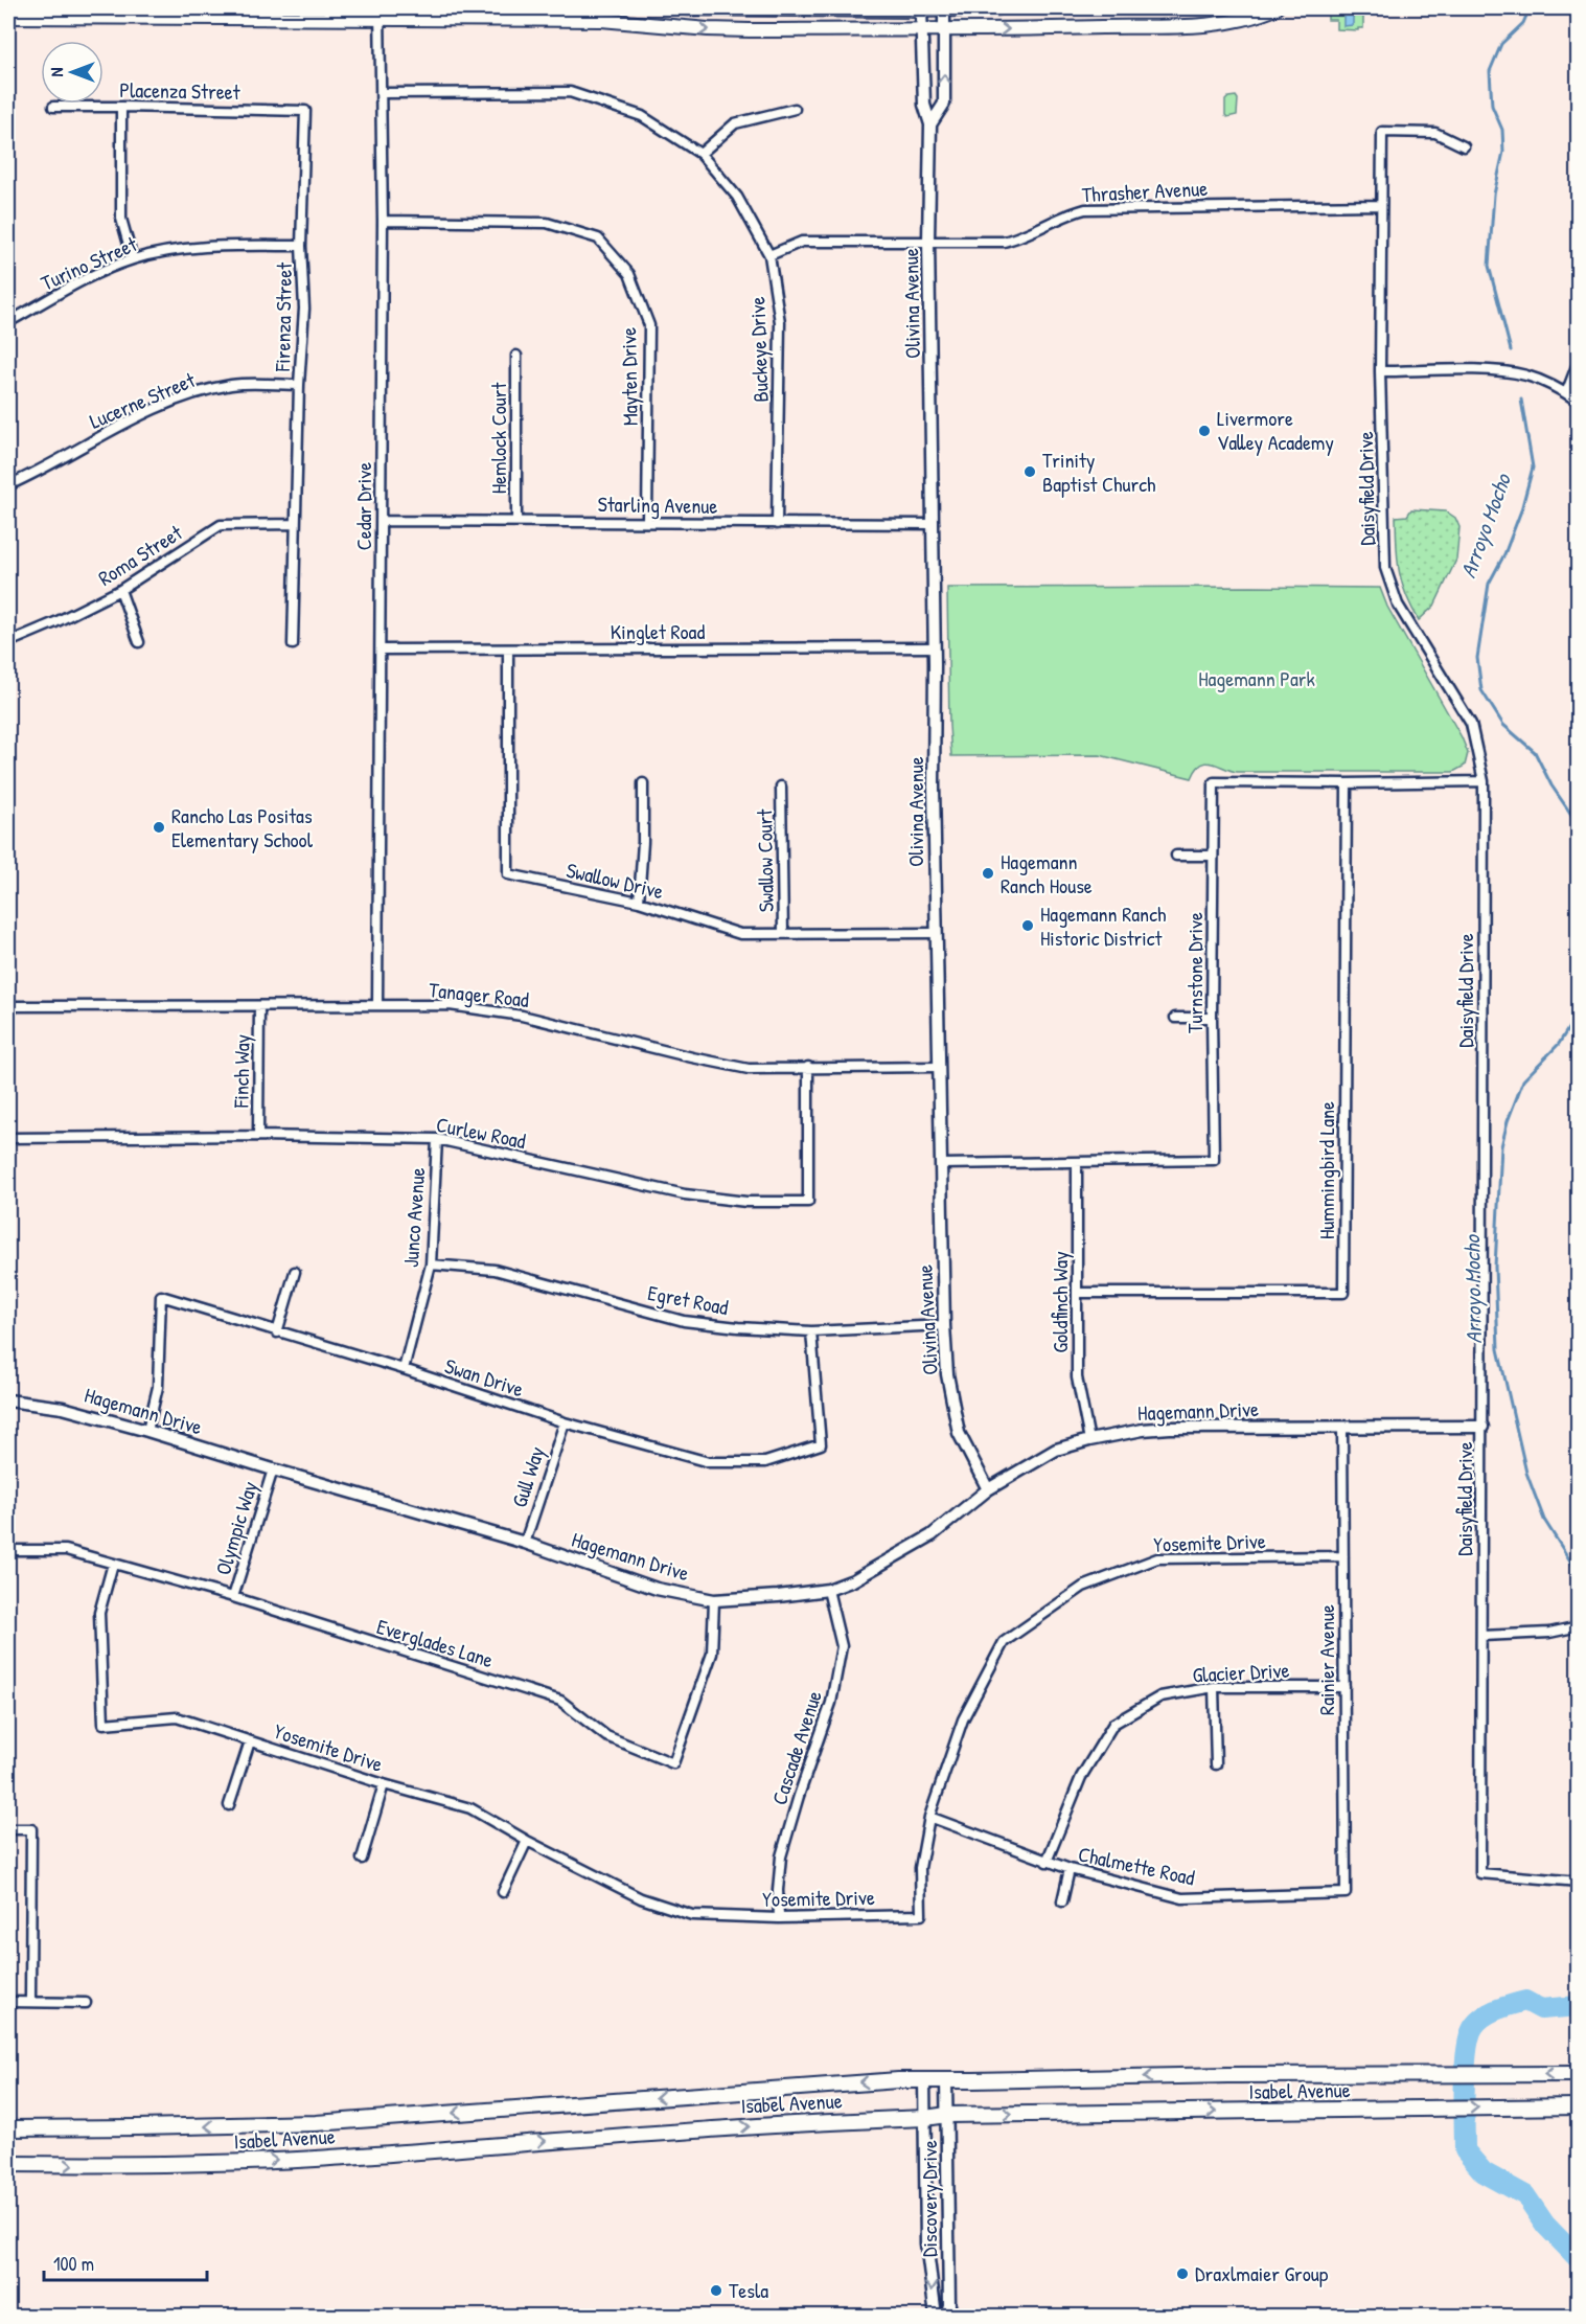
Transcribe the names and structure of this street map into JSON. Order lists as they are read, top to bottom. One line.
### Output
{"streets":{"highway":["Isabel Avenue"],"street":["Placenza Street","Thrasher Avenue","Turino Street","Olivina Avenue","Firenza Street","Buckeye Drive","Mayten Drive","Lucerne Street","Hemlock Court","Daisyfield Drive","Starling Avenue","Cedar Drive","Roma Street","Kinglet Road","Swallow Court","Swallow Drive","Turnstone Drive","Tanager Road","Finch Way","Curlew Road","Hummingbird Lane","Junco Avenue","Egret Road","Goldfinch Way","Swan Drive","Hagemann Drive","Gull Way","Olympic Way","Yosemite Drive","Everglades Lane","Rainier Avenue","Glacier Drive","Cascade Avenue","Chalmette Road","Discovery Drive"]},"crossings":[["Placenza Street","Firenza Street"],["Thrasher Avenue","Olivina Avenue"],["Thrasher Avenue","Buckeye Drive"],["Thrasher Avenue","Daisyfield Drive"],["Turino Street","Firenza Street"],["Olivina Avenue","Starling Avenue"],["Olivina Avenue","Kinglet Road"],["Olivina Avenue","Swallow Drive"],["Olivina Avenue","Turnstone Drive"],["Olivina Avenue","Tanager Road"],["Olivina Avenue","Egret Road"],["Olivina Avenue","Hagemann Drive"],["Firenza Street","Lucerne Street"],["Firenza Street","Roma Street"],["Buckeye Drive","Starling Avenue"],["Buckeye Drive","Cedar Drive"],["Mayten Drive","Starling Avenue"],["Mayten Drive","Cedar Drive"],["Hemlock Court","Starling Avenue"],["Daisyfield Drive","Turnstone Drive"],["Daisyfield Drive","Hagemann Drive"],["Starling Avenue","Cedar Drive"],["Cedar Drive","Kinglet Road"],["Cedar Drive","Tanager Road"],["Kinglet Road","Swallow Drive"],["Swallow Court","Swallow Drive"],["Turnstone Drive","Hummingbird Lane"],["Turnstone Drive","Goldfinch Way"],["Tanager Road","Finch Way"],["Tanager Road","Curlew Road"],["Finch Way","Curlew Road"],["Curlew Road","Junco Avenue"],["Hummingbird Lane","Goldfinch Way"],["Junco Avenue","Egret Road"],["Junco Avenue","Swan Drive"],["Egret Road","Swan Drive"],["Goldfinch Way","Hagemann Drive"],["Swan Drive","Hagemann Drive"],["Swan Drive","Gull Way"],["Hagemann Drive","Gull Way"],["Hagemann Drive","Olympic Way"],["Hagemann Drive","Everglades Lane"],["Hagemann Drive","Rainier Avenue"],["Hagemann Drive","Cascade Avenue"],["Olympic Way","Everglades Lane"],["Yosemite Drive","Everglades Lane"],["Yosemite Drive","Rainier Avenue"],["Yosemite Drive","Cascade Avenue"],["Yosemite Drive","Chalmette Road"],["Rainier Avenue","Glacier Drive"],["Rainier Avenue","Chalmette Road"],["Glacier Drive","Chalmette Road"],["Isabel Avenue","Discovery Drive"]],"water":["Arroyo Mocho"],"parks":["Hagemann Park"],"places":["Livermore Valley Academy","Trinity Baptist Church","Rancho Las Positas Elementary School","Hagemann Ranch House","Hagemann Ranch Historic District","Draxlmaier Group","Tesla"],"scale_bar":"100 m","north":"left"}
